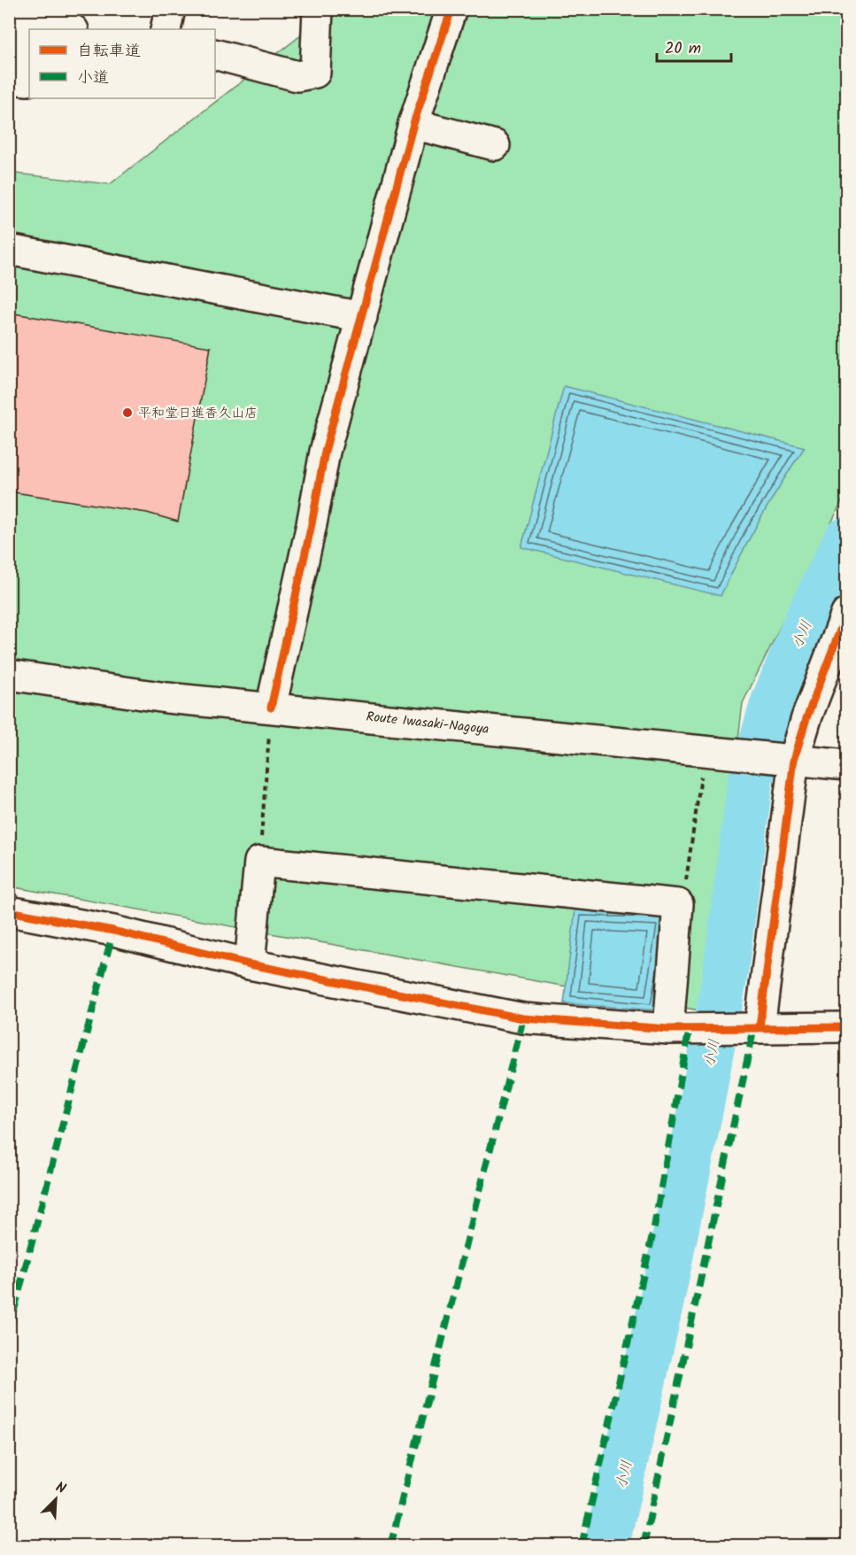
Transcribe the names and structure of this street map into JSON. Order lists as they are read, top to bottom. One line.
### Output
{"streets":{"street":["Route Iwasaki-Nagoya"]},"water":["小川"],"places":["平和堂日進香久山店"],"legend":["自転車道","小道"],"scale_bar":"20 m","north":"top right"}
